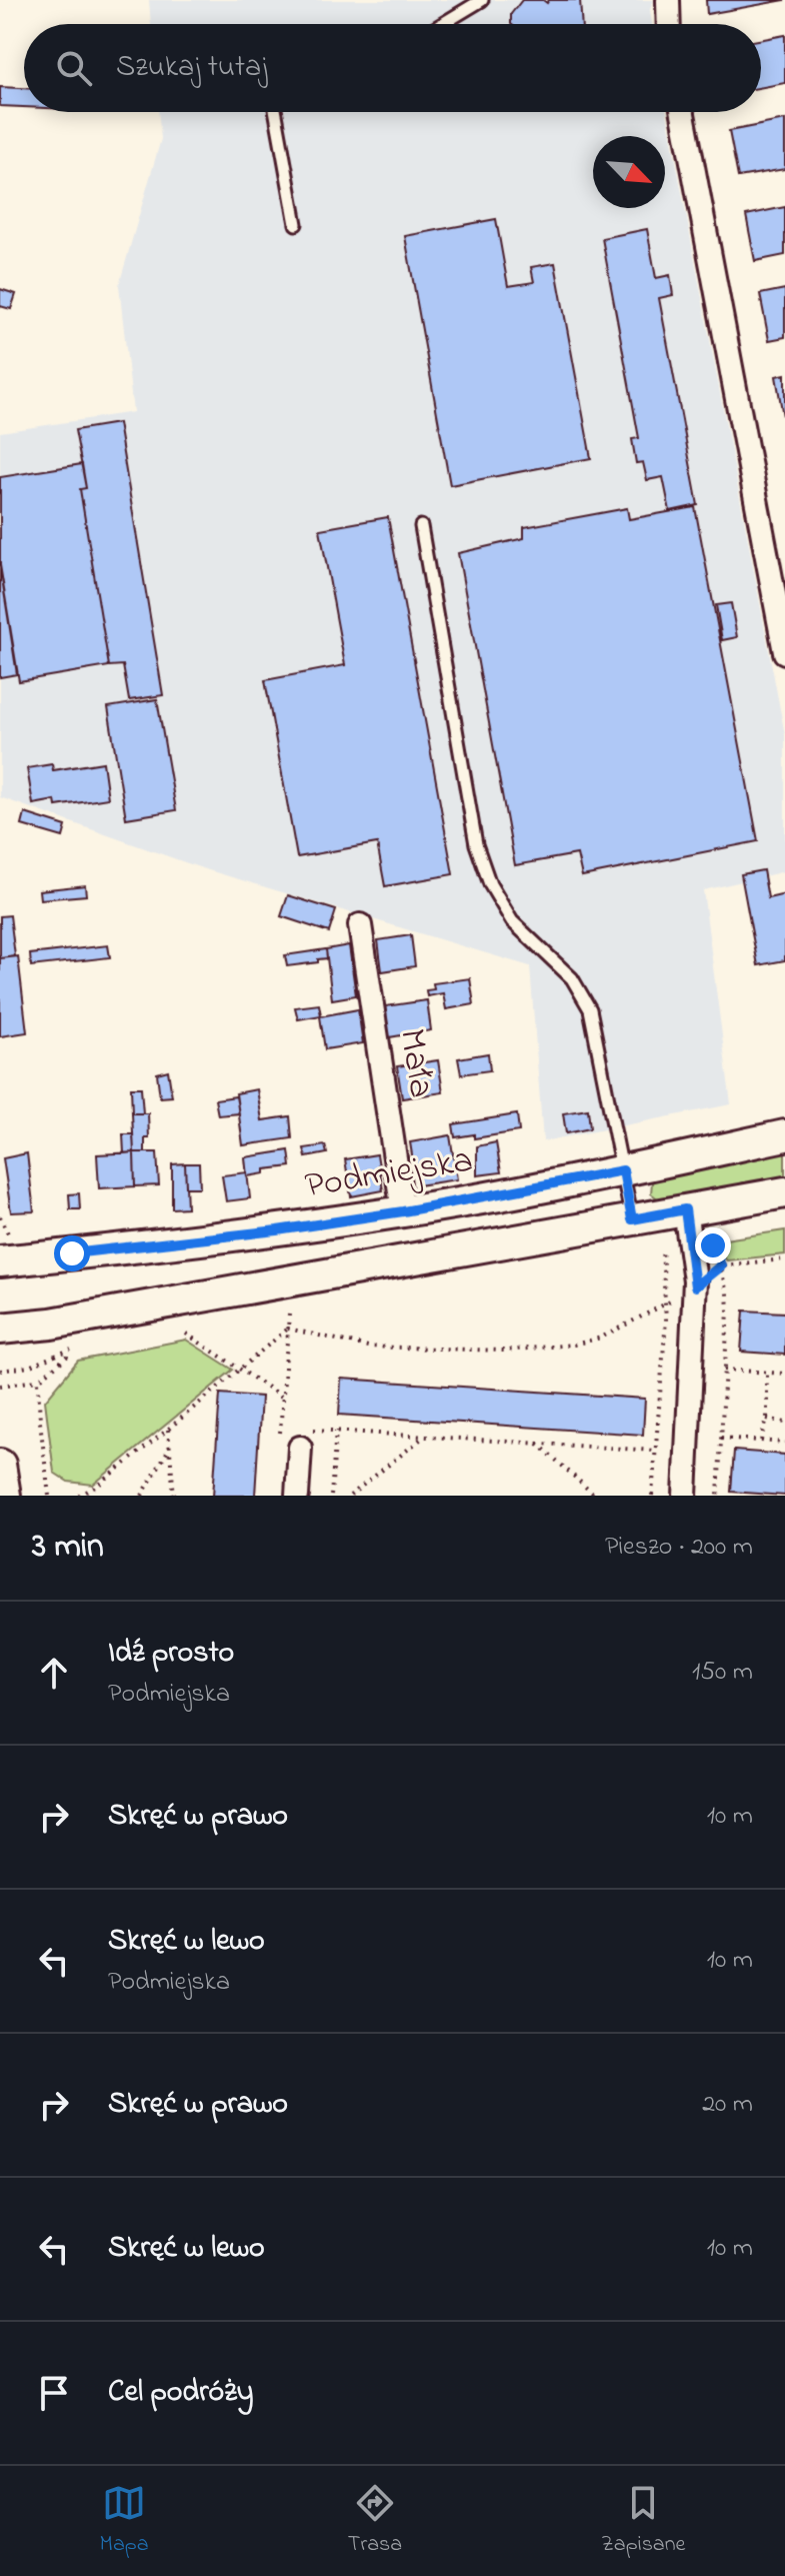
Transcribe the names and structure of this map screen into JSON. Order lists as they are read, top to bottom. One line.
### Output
{"streets":{"main road":["Podmiejska"],"street":["Mała"]},"crossings":[["Mała","Podmiejska"]],"north":"bottom right","page":{"search":"Szukaj tutaj","heading":["3 min","Pieszo · 200 m"],"list":[["Idź prosto","Podmiejska","150 m"],["Skręć w prawo","10 m"],["Skręć w lewo","Podmiejska","10 m"],["Skręć w prawo","20 m"],["Skręć w lewo","10 m"],"Cel podróży"],"nav":["Mapa","Trasa","Zapisane"]}}
